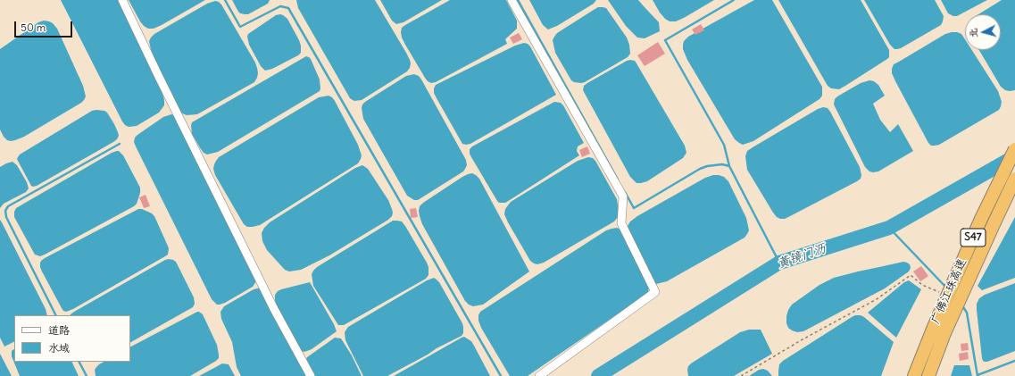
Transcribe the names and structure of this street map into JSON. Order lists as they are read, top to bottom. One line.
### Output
{"streets":{"highway":["S47","广佛江珠高速"]},"water":["黄镜门沥"],"legend":["道路","水域"],"scale_bar":"50 m","north":"left"}
